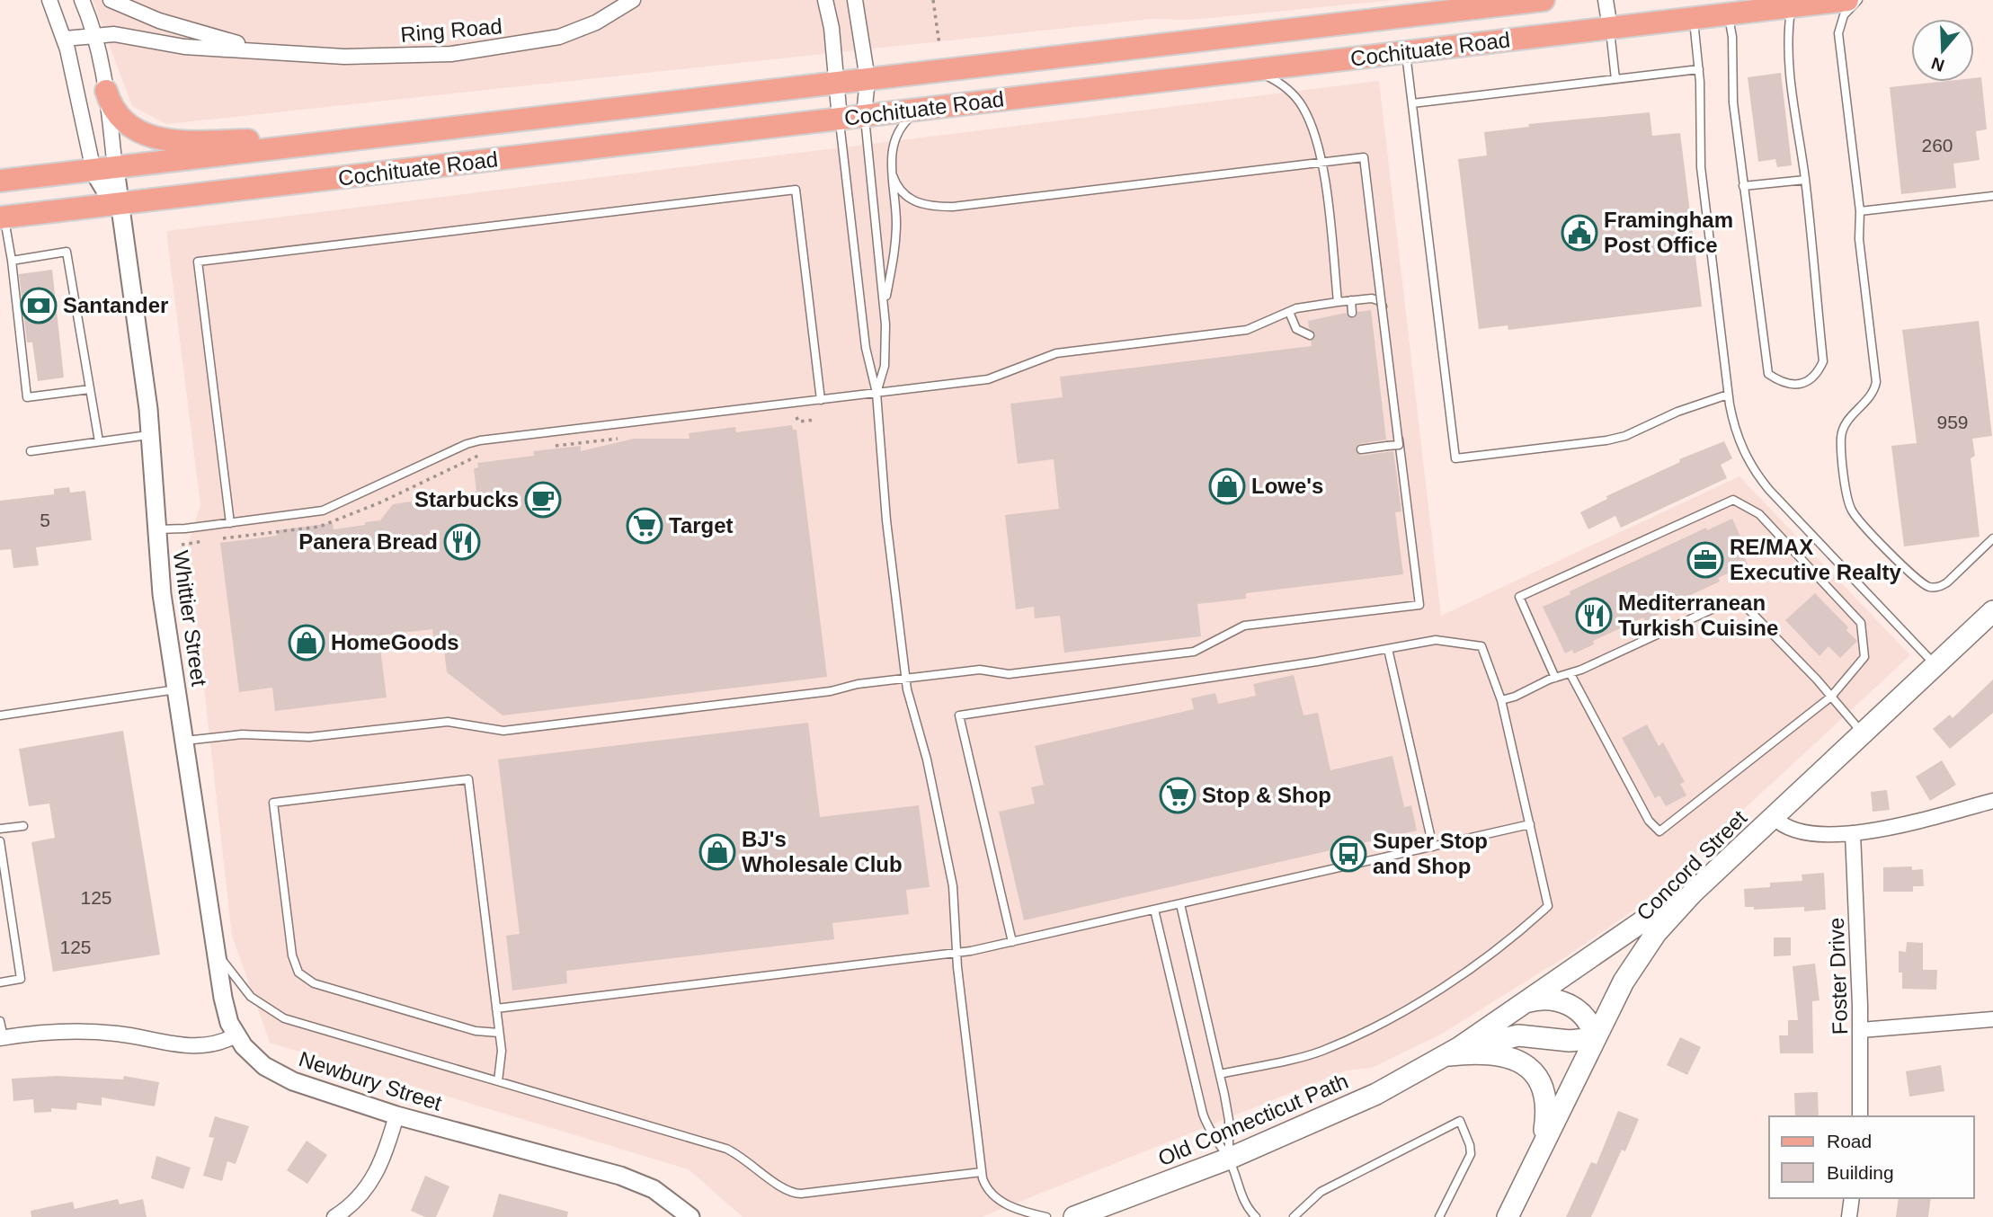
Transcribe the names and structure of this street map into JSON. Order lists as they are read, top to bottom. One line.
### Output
{"streets":{"main road":["Cochituate Road","Concord Street","Old Connecticut Path"],"street":["Ring Road","Whittier Street","Foster Drive","Newbury Street"]},"crossings":[["Cochituate Road","Whittier Street"],["Whittier Street","Newbury Street"],["Concord Street","Old Connecticut Path"]],"places":{"public building":["Framingham Post Office"],"bank":["Santander"],"shop":["Lowe's","HomeGoods","BJ's Wholesale Club"],"cafe":["Starbucks"],"supermarket":["Target","Stop & Shop"],"restaurant":["Panera Bread","Mediterranean Turkish Cuisine"],"office":["RE/MAX Executive Realty"],"bus stop":["Super Stop and Shop"]},"house_numbers":["260","959","5","125","125"],"legend":["Road","Building"],"north":"bottom"}
